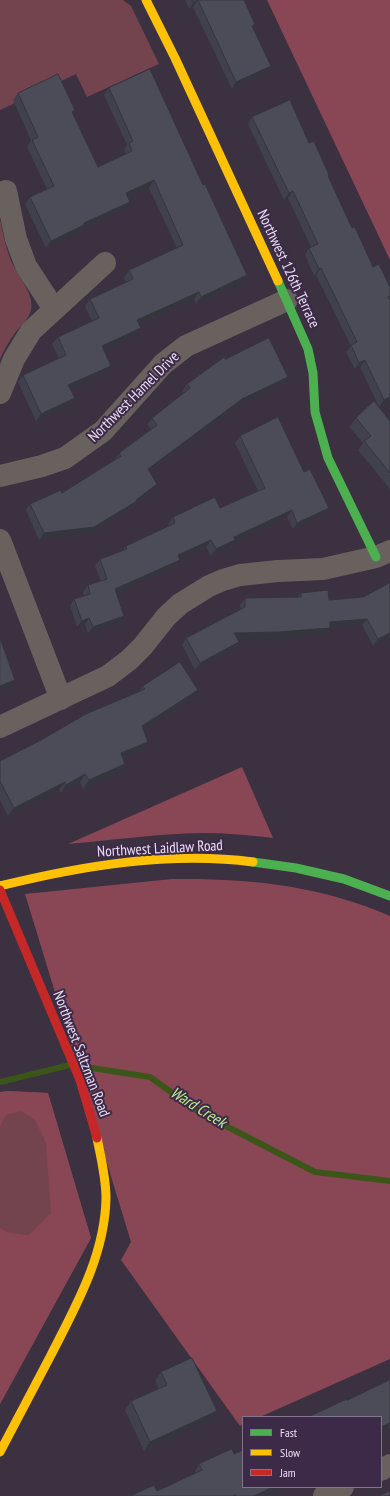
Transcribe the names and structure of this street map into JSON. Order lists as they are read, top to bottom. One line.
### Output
{"streets":{"street":["Northwest 126th Terrace","Northwest Hamel Drive","Northwest Laidlaw Road","Northwest Saltzman Road"]},"crossings":[["Northwest 126th Terrace","Northwest Hamel Drive"]],"water":["Ward Creek"],"legend":["Fast","Slow","Jam"]}
